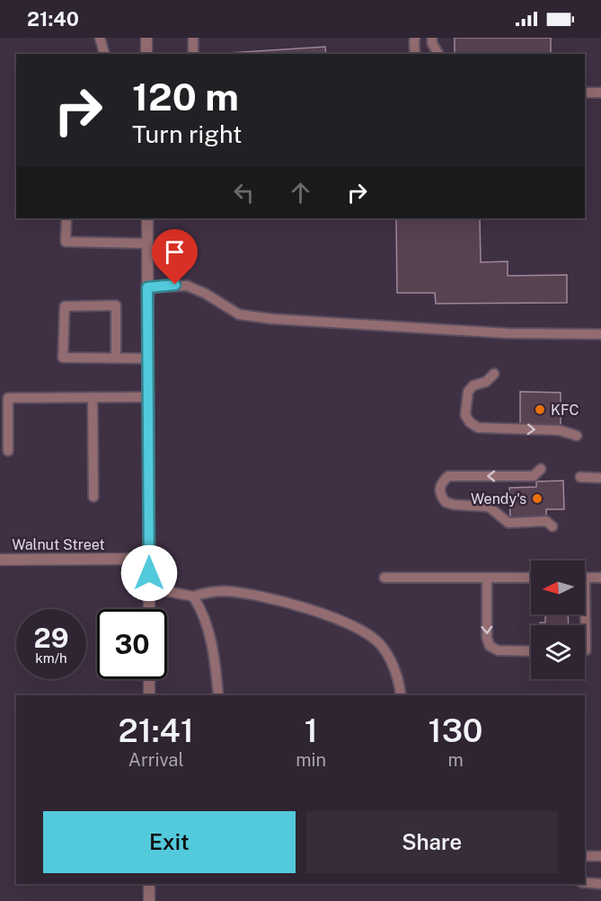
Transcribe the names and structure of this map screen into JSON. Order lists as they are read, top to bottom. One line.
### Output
{"streets":{"street":["Walnut Street"]},"places":["KFC","Wendy's"],"north":"left","page":{"status":"21:40","turn":["120 m","Turn right"],"speed":"29 km/h","limit":"30","eta":["21:41","Arrival","1","min","130","m"],"buttons":["Exit","Share"]}}
